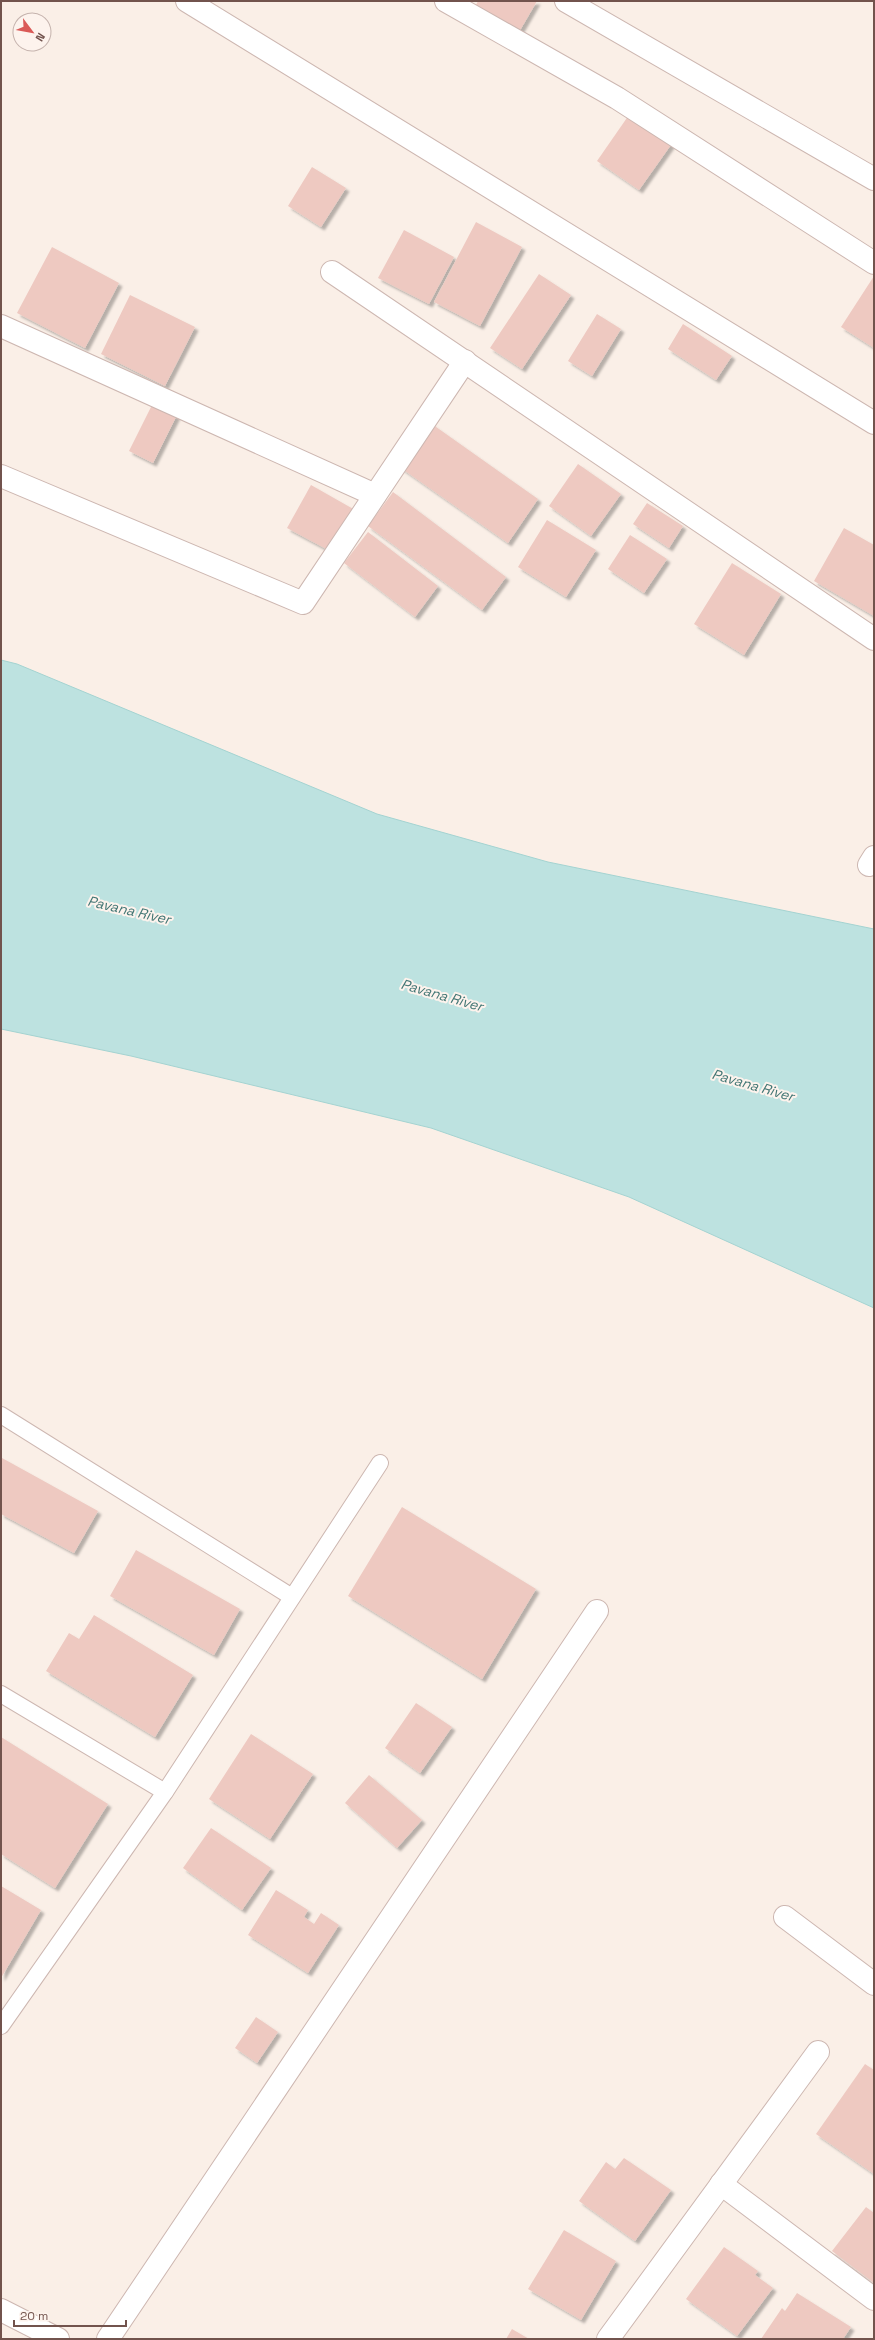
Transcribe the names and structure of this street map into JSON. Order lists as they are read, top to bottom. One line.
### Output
{"water":["Pavana River"],"scale_bar":"20 m","north":"bottom right"}
